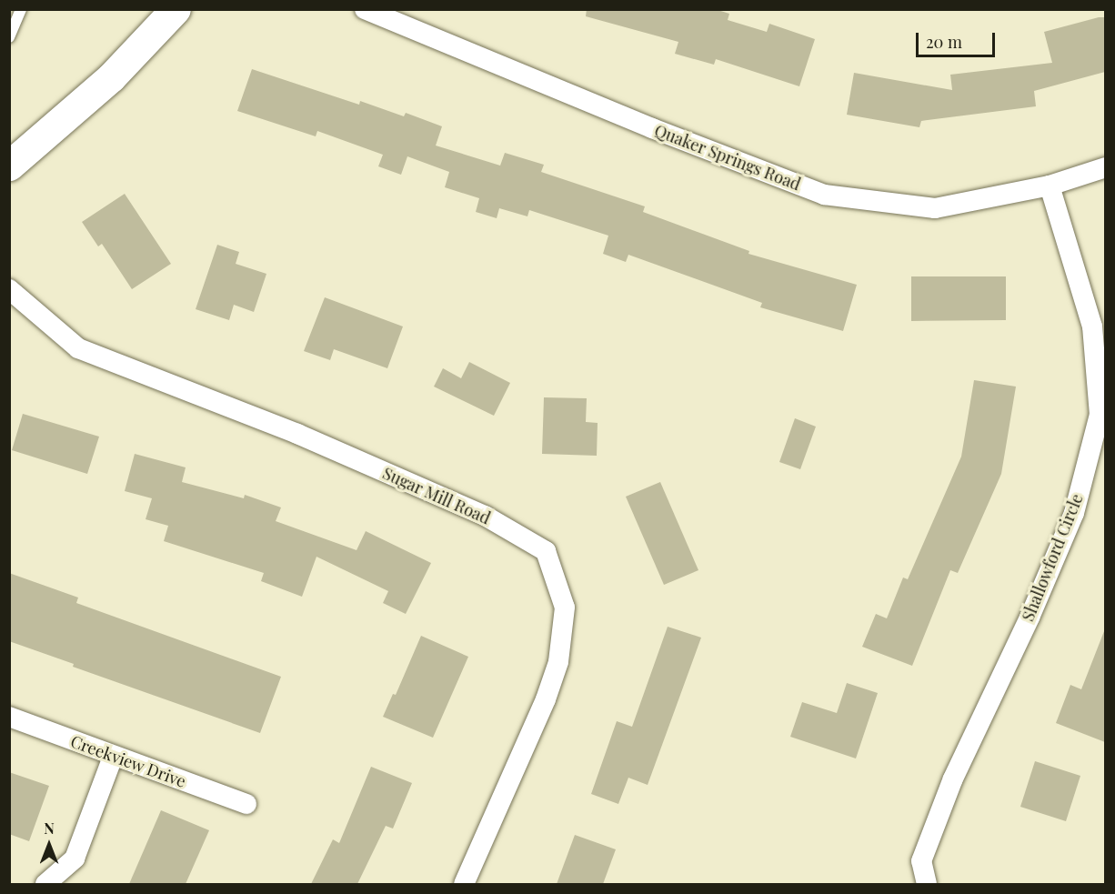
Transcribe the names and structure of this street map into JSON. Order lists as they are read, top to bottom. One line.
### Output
{"streets":{"street":["Quaker Springs Road","Sugar Mill Road","Shallowford Circle","Creekview Drive"]},"crossings":[["Quaker Springs Road","Shallowford Circle"]],"scale_bar":"20 m","north":"top"}
